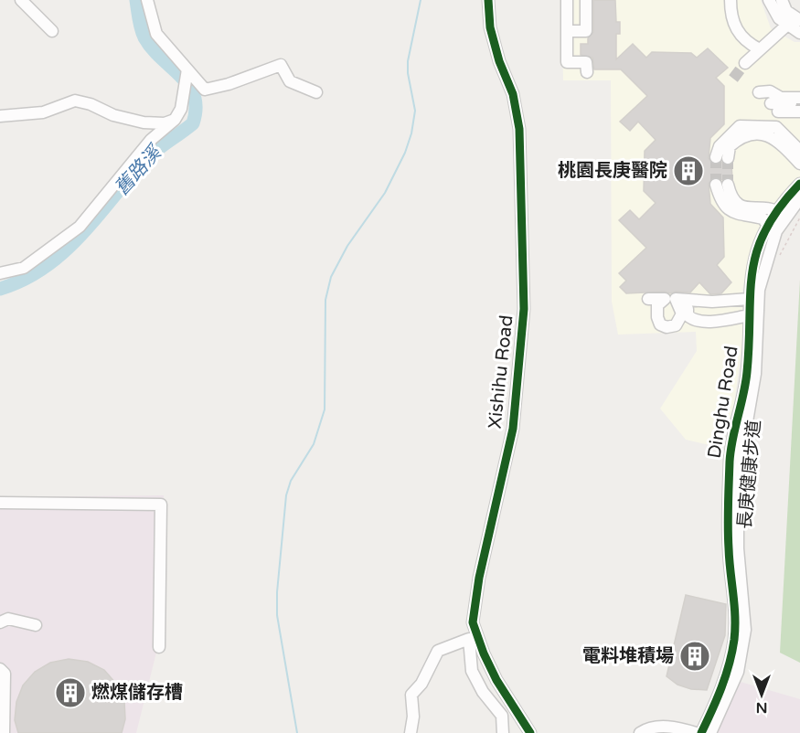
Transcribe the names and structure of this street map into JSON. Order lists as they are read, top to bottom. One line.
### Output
{"streets":{"street":["Xishihu Road","Dinghu Road"],"cycle path":["長庚健康步道"]},"water":["舊路溪"],"places":{"building":["桃園長庚醫院","電料堆積場","燃煤儲存槽"]},"north":"bottom"}
